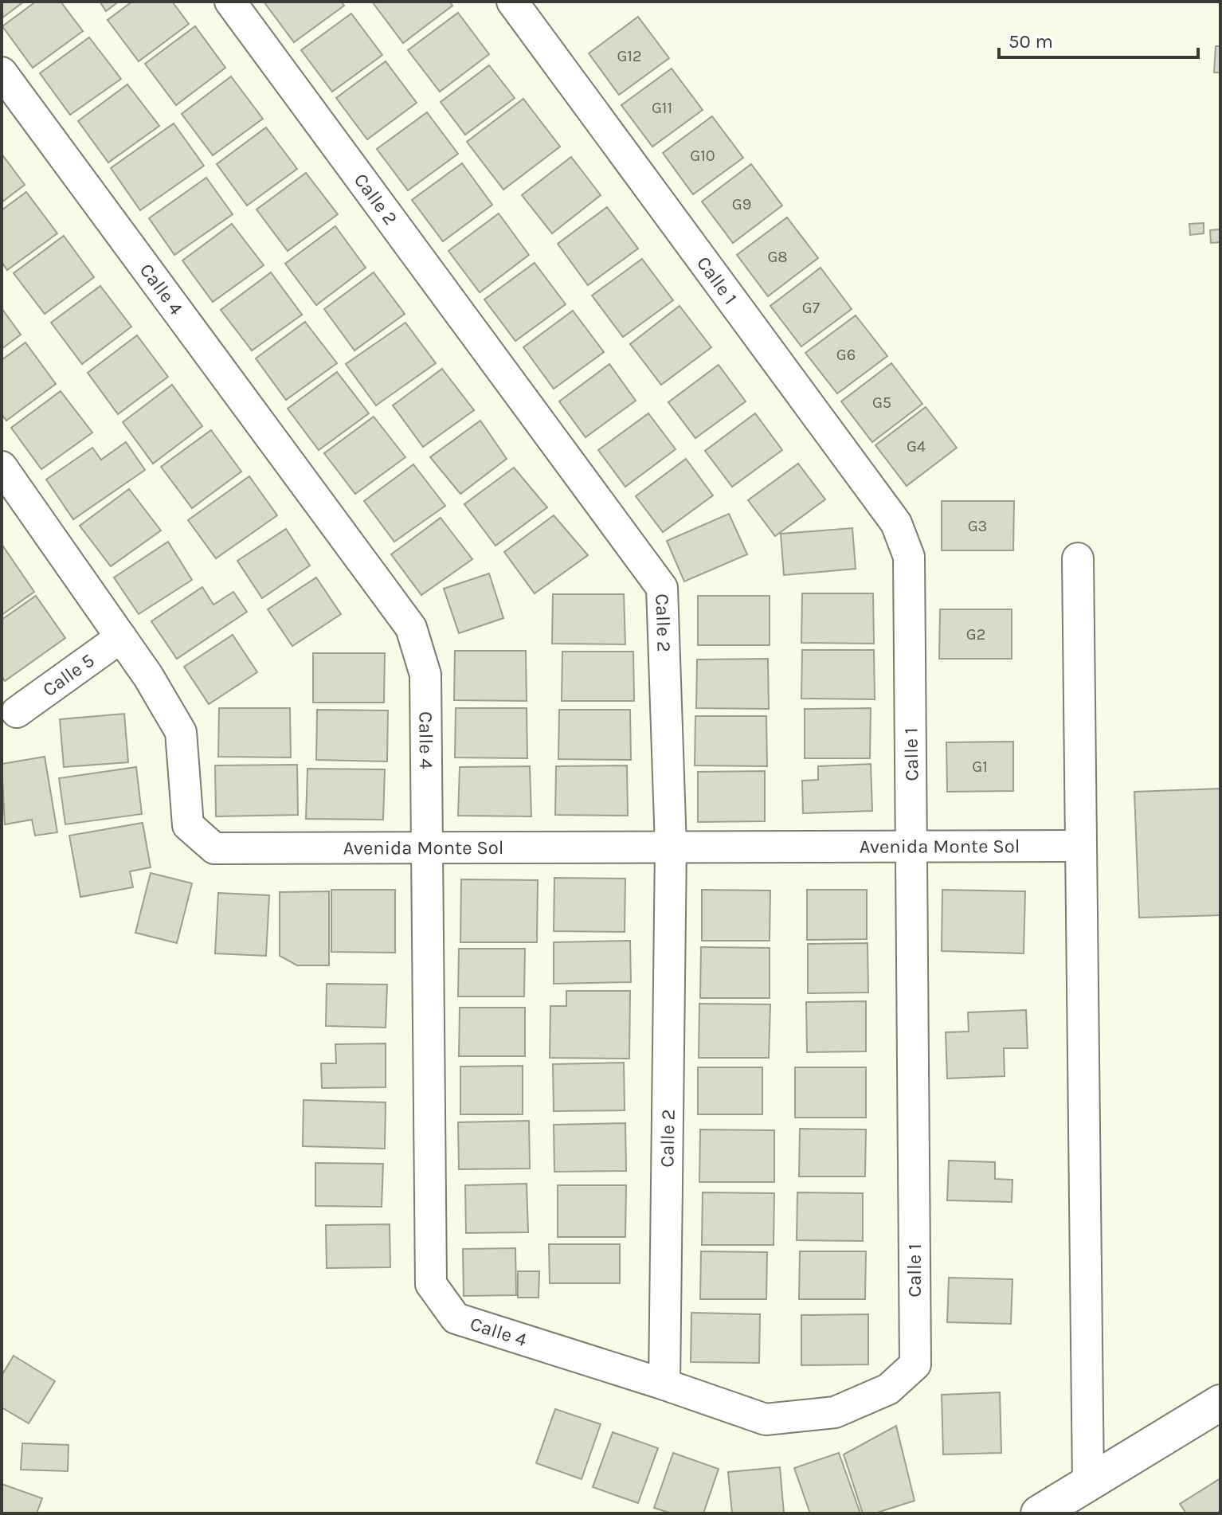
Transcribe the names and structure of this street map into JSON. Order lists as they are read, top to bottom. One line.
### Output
{"streets":{"street":["Calle 2","Calle 1","Calle 4","Calle 5","Avenida Monte Sol"]},"crossings":[["Calle 2","Calle 1"],["Calle 2","Calle 4"],["Calle 2","Avenida Monte Sol"],["Calle 1","Calle 4"],["Calle 1","Avenida Monte Sol"],["Calle 4","Avenida Monte Sol"],["Calle 5","Avenida Monte Sol"]],"house_numbers":["G12","G11","G10","G9","G8","G7","G6","G5","G4","G3","G2","G1"],"scale_bar":"50 m"}
